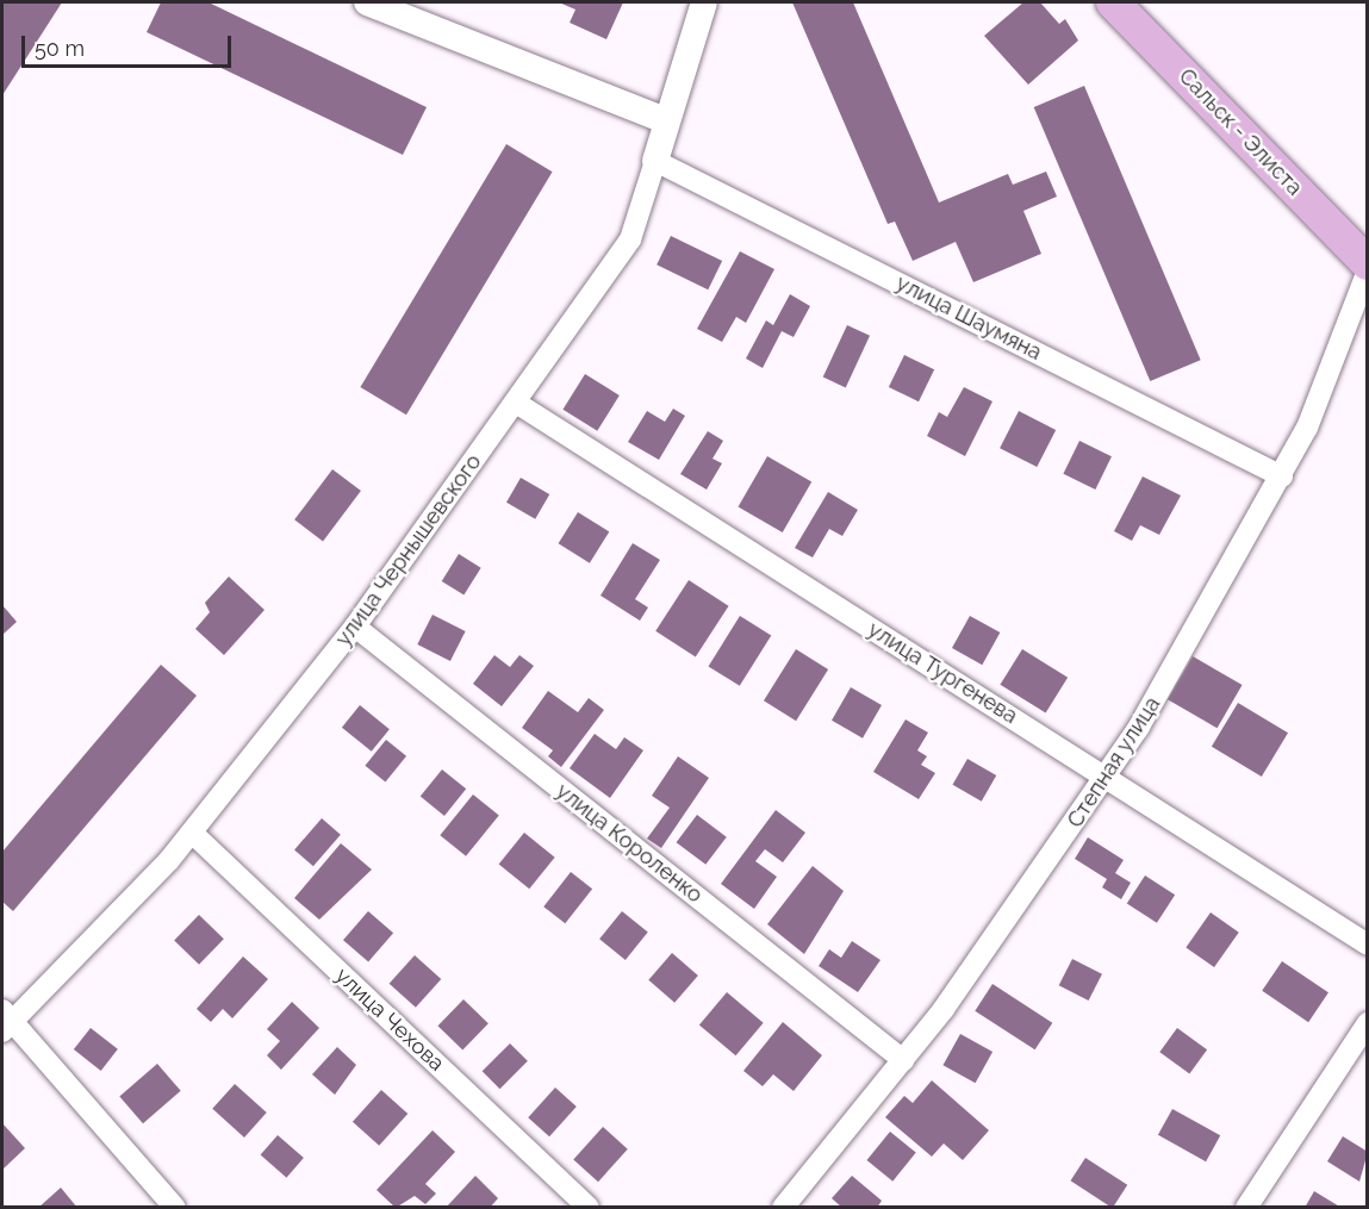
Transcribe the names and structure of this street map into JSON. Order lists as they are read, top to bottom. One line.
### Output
{"streets":{"main road":["Сальск - Элиста"],"street":["улица Шаумяна","улица Чернышевского","улица Тургенева","Степная улица","улица Короленко","улица Чехова"]},"crossings":[["улица Шаумяна","улица Чернышевского"],["улица Шаумяна","Степная улица"],["улица Чернышевского","улица Тургенева"],["улица Чернышевского","улица Короленко"],["улица Чернышевского","улица Чехова"],["улица Тургенева","Степная улица"],["Степная улица","улица Короленко"]],"scale_bar":"50 m"}
